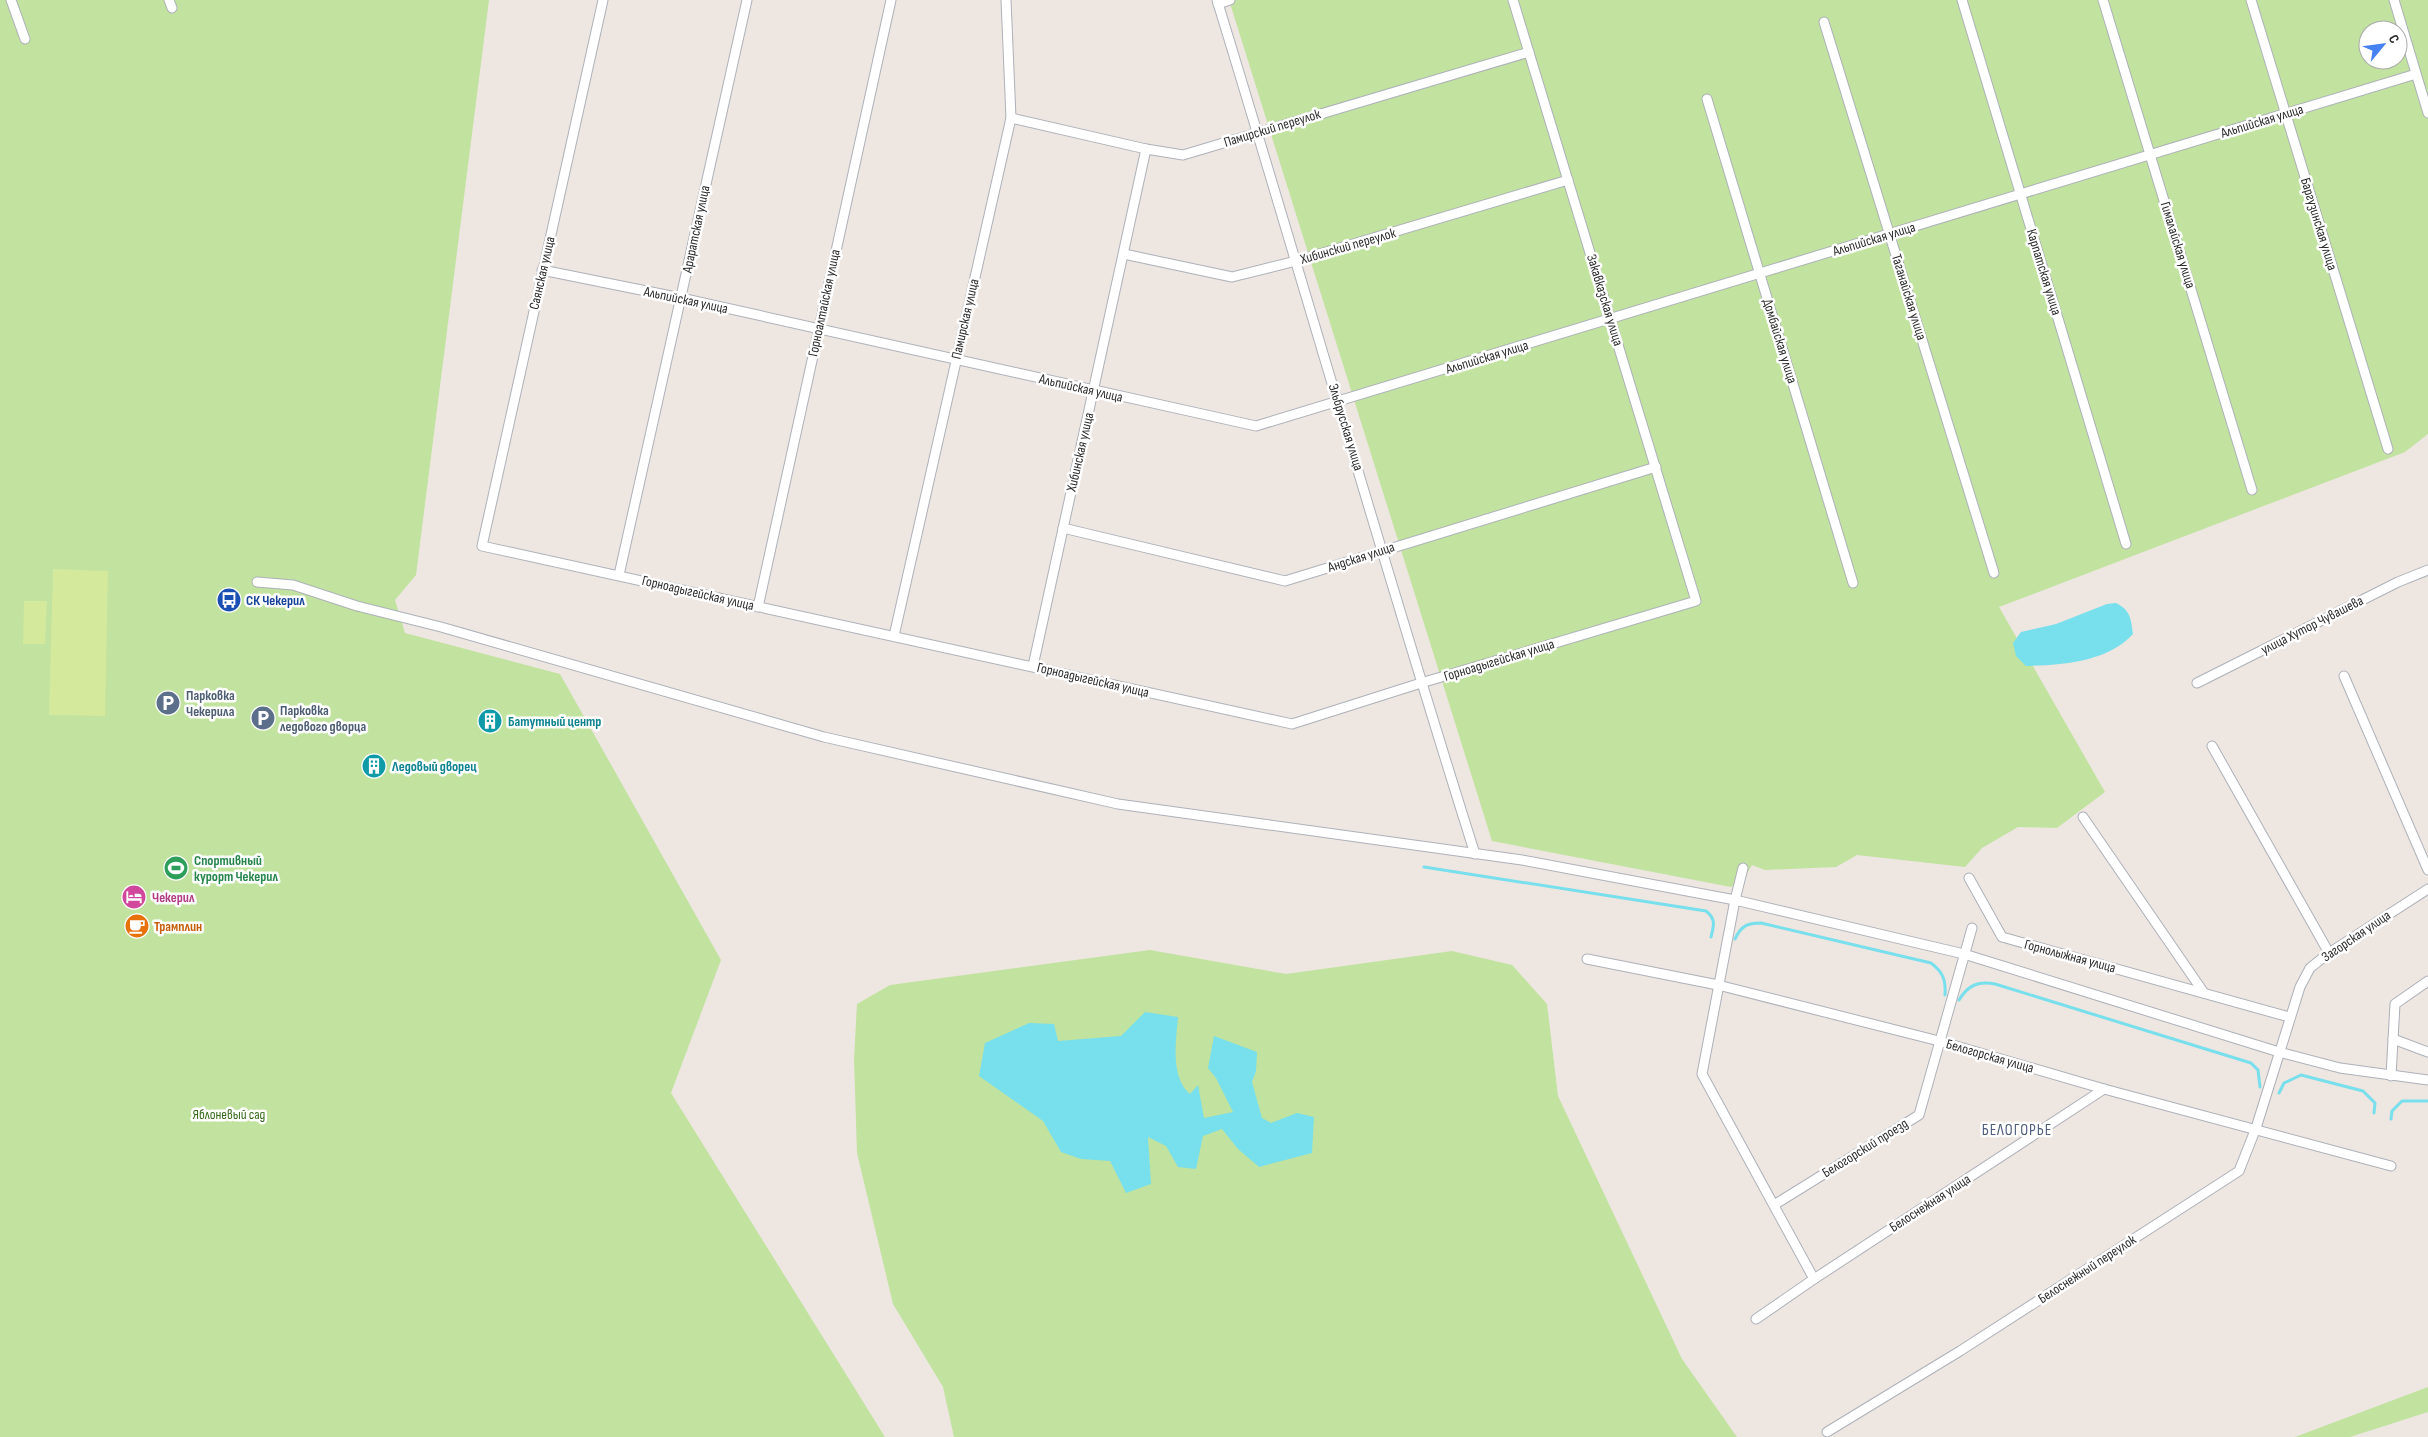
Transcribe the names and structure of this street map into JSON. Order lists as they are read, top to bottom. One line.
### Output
{"streets":{"street":["Альпийская улица","Памирский переулок","Баргузинская улица","Араратская улица","Гималайская улица","Хибинский переулок","Карпатская улица","Саянская улица","Таганайская улица","Закавказская улица","Горноалтайская улица","Памирская улица","Домбайская улица","Эльбрусская улица","Хибинская улица","Андская улица","Горноадыгейская улица","улица Хутор Чувашева","Загорская улица","Горнолыжная улица","Белогорская улица","Белогорский проезд","Белоснежная улица","Белоснежный переулок"]},"crossings":[["Альпийская улица","Баргузинская улица"],["Альпийская улица","Араратская улица"],["Альпийская улица","Гималайская улица"],["Альпийская улица","Карпатская улица"],["Альпийская улица","Саянская улица"],["Альпийская улица","Таганайская улица"],["Альпийская улица","Закавказская улица"],["Альпийская улица","Горноалтайская улица"],["Альпийская улица","Памирская улица"],["Альпийская улица","Домбайская улица"],["Альпийская улица","Эльбрусская улица"],["Альпийская улица","Хибинская улица"],["Памирский переулок","Закавказская улица"],["Памирский переулок","Памирская улица"],["Памирский переулок","Эльбрусская улица"],["Памирский переулок","Хибинская улица"],["Араратская улица","Горноадыгейская улица"],["Хибинский переулок","Закавказская улица"],["Хибинский переулок","Эльбрусская улица"],["Хибинский переулок","Хибинская улица"],["Саянская улица","Горноадыгейская улица"],["Закавказская улица","Андская улица"],["Закавказская улица","Горноадыгейская улица"],["Горноалтайская улица","Горноадыгейская улица"],["Памирская улица","Горноадыгейская улица"],["Эльбрусская улица","Андская улица"],["Эльбрусская улица","Горноадыгейская улица"],["Хибинская улица","Андская улица"],["Хибинская улица","Горноадыгейская улица"],["Загорская улица","Горнолыжная улица"],["Загорская улица","Белоснежный переулок"],["Белогорская улица","Белогорский проезд"],["Белогорская улица","Белоснежная улица"],["Белогорская улица","Белоснежный переулок"]],"districts":["БЕЛОГОРЬЕ"],"parks":["Яблоневый сад"],"places":{"bus stop":["СК Чекерил"],"parking":["Парковка Чекерила","Парковка ледового дворца"],"building":["Батутный центр","Ледовый дворец"],"sports":["Спортивный курорт Чекерил"],"hotel":["Чекерил"],"cafe":["Трамплин"]},"north":"top right"}
